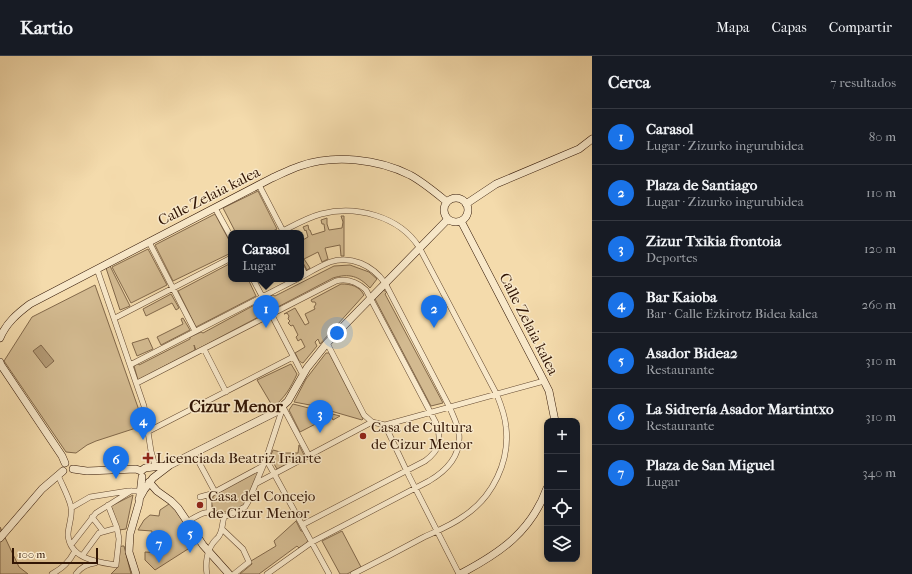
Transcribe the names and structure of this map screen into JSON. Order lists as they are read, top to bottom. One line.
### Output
{"streets":{"street":["Calle Zelaia kalea"]},"districts":["Cizur Menor"],"places":{"other":["Casa de Cultura de Cizur Menor","Casa del Concejo de Cizur Menor"],"health":["Licenciada Beatriz Iriarte"]},"scale_bar":"100 m","page":{"header":"Kartio","nav":["Mapa","Capas","Compartir"],"heading":["Cerca","7 resultados"],"list":[{"mark":"1","name":"Carasol","note":"Lugar · Zizurko ingurubidea","value":"80 m"},{"mark":"2","name":"Plaza de Santiago","note":"Lugar · Zizurko ingurubidea","value":"110 m"},{"mark":"3","name":"Zizur Txikia frontoia","note":"Deportes","value":"120 m"},{"mark":"4","name":"Bar Kaioba","note":"Bar · Calle Ezkirotz Bidea kalea","value":"260 m"},{"mark":"5","name":"Asador Bidea2","note":"Restaurante","value":"310 m"},{"mark":"6","name":"La Sidrería Asador Martintxo","note":"Restaurante","value":"310 m"},{"mark":"7","name":"Plaza de San Miguel","note":"Lugar","value":"340 m"}],"popup":["Carasol","Lugar"],"pins":["1","2","3","4","6","5","7"],"map_buttons":["+","−"],"scale":"100 m"}}
